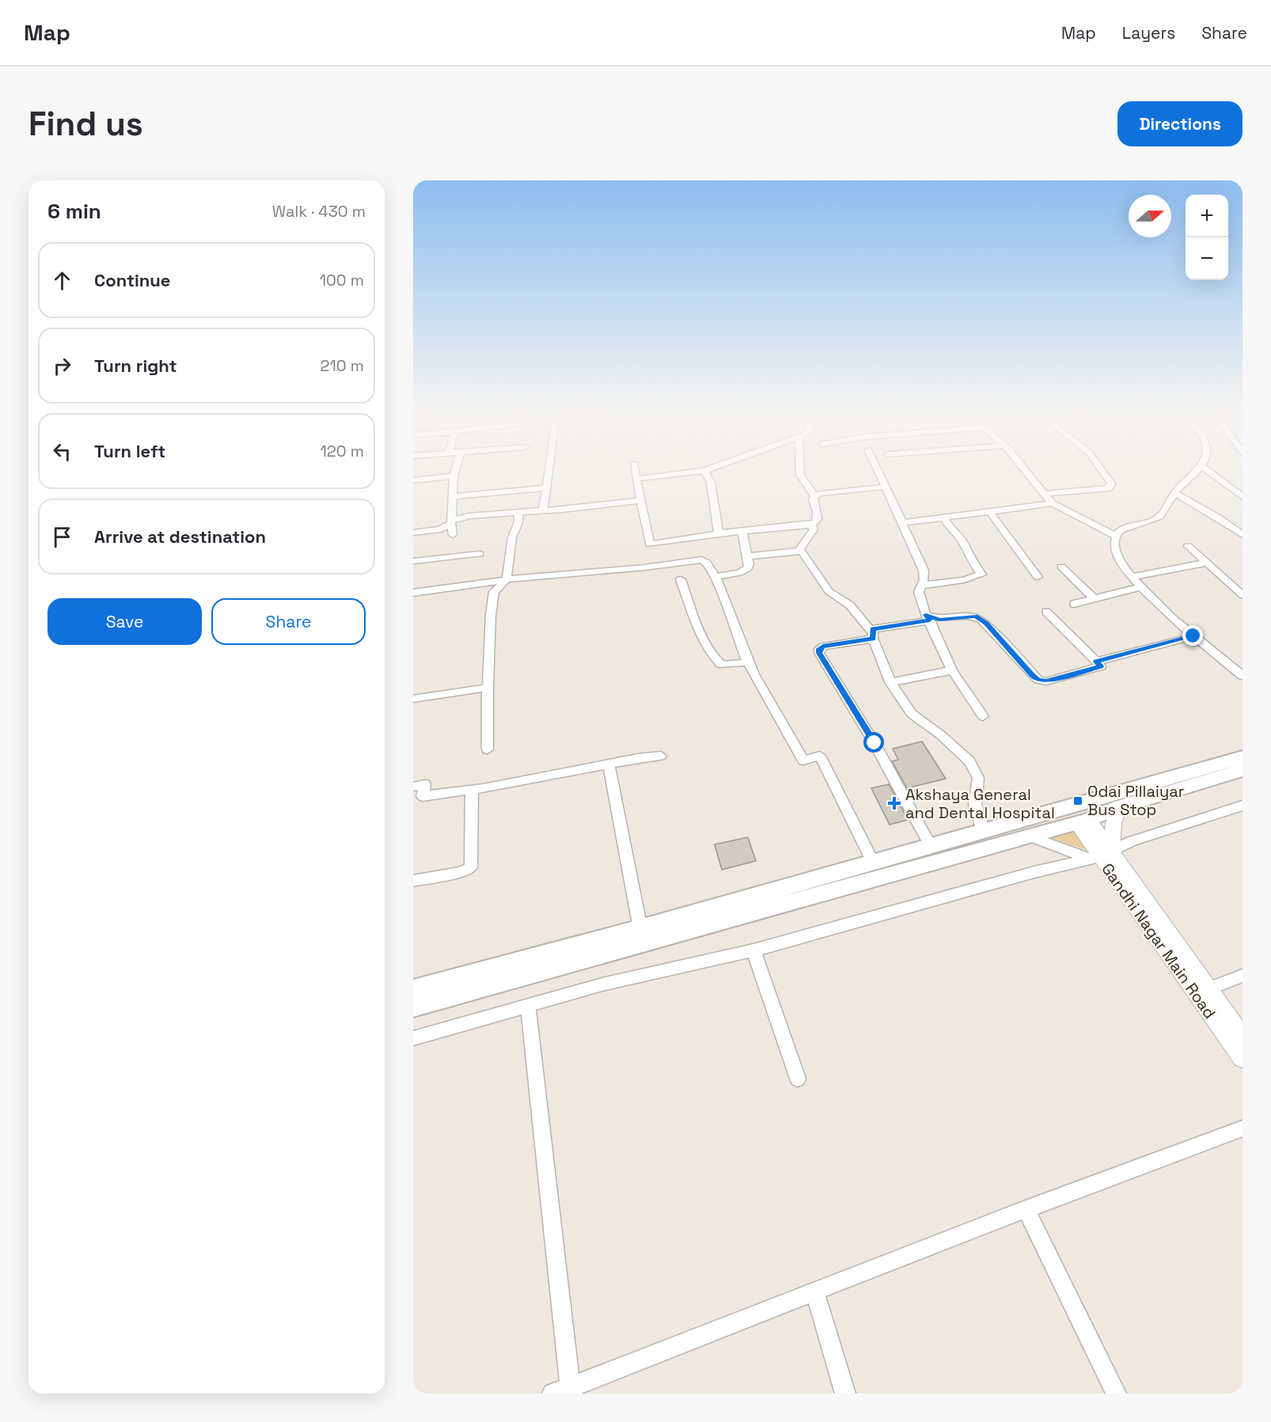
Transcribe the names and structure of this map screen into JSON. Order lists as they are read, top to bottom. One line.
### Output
{"streets":{"main road":["Gandhi Nagar Main Road"]},"places":{"transit":["Odai Pillaiyar Bus Stop"],"health":["Akshaya General and Dental Hospital"]},"north":"right","page":{"header":"Map","nav":["Map","Layers","Share"],"buttons":["Directions",["Save","Share"]],"title":"Find us","heading":["6 min","Walk · 430 m"],"map_buttons":["+","−"],"list":[["Continue","100 m"],["Turn right","210 m"],["Turn left","120 m"],"Arrive at destination"]}}
